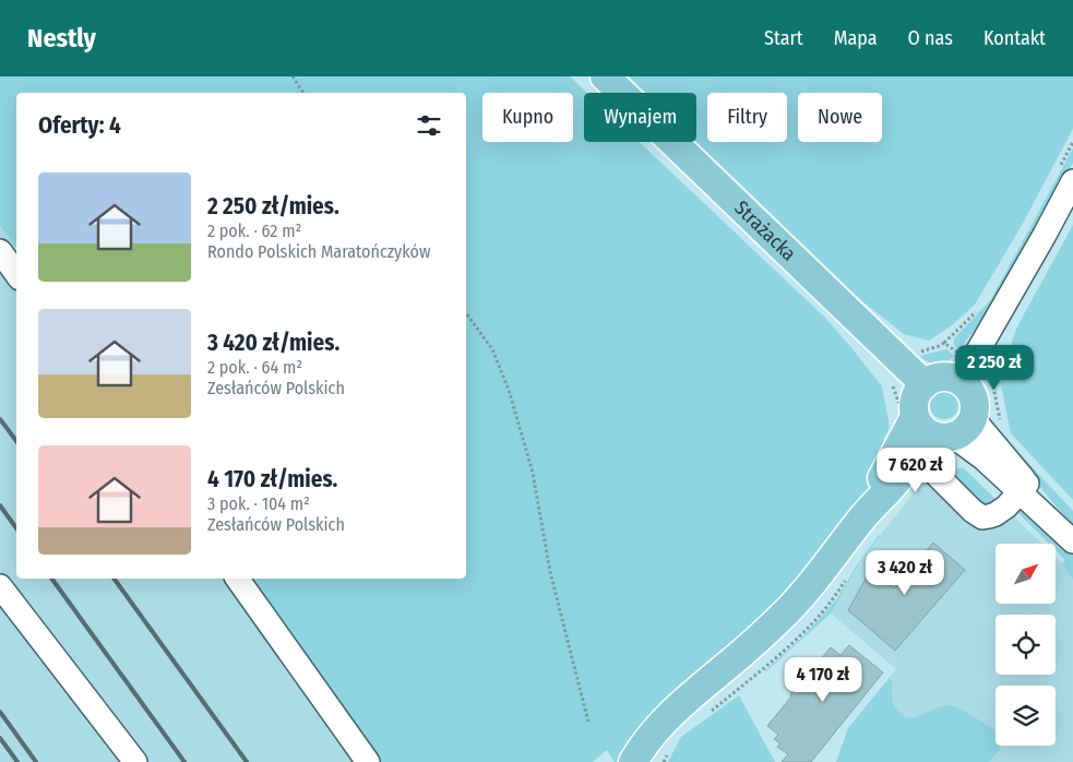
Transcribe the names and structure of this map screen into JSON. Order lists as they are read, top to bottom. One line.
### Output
{"streets":{"main road":["Strażacka"]},"north":"top right","page":{"header":"Nestly","nav":["Start","Mapa","O nas","Kontakt"],"chip":["Kupno","Wynajem","Filtry","Nowe"],"heading":"Oferty: 4","list":[{"name":"2 250 zł/mies.","note":"2 pok. · 62 m² · Rondo Polskich Maratończyków"},{"name":"3 420 zł/mies.","note":"2 pok. · 64 m² · Zesłańców Polskich"},{"name":"4 170 zł/mies.","note":"3 pok. · 104 m² · Zesłańców Polskich"}],"price":["2 250 zł","7 620 zł","3 420 zł","4 170 zł"]}}
